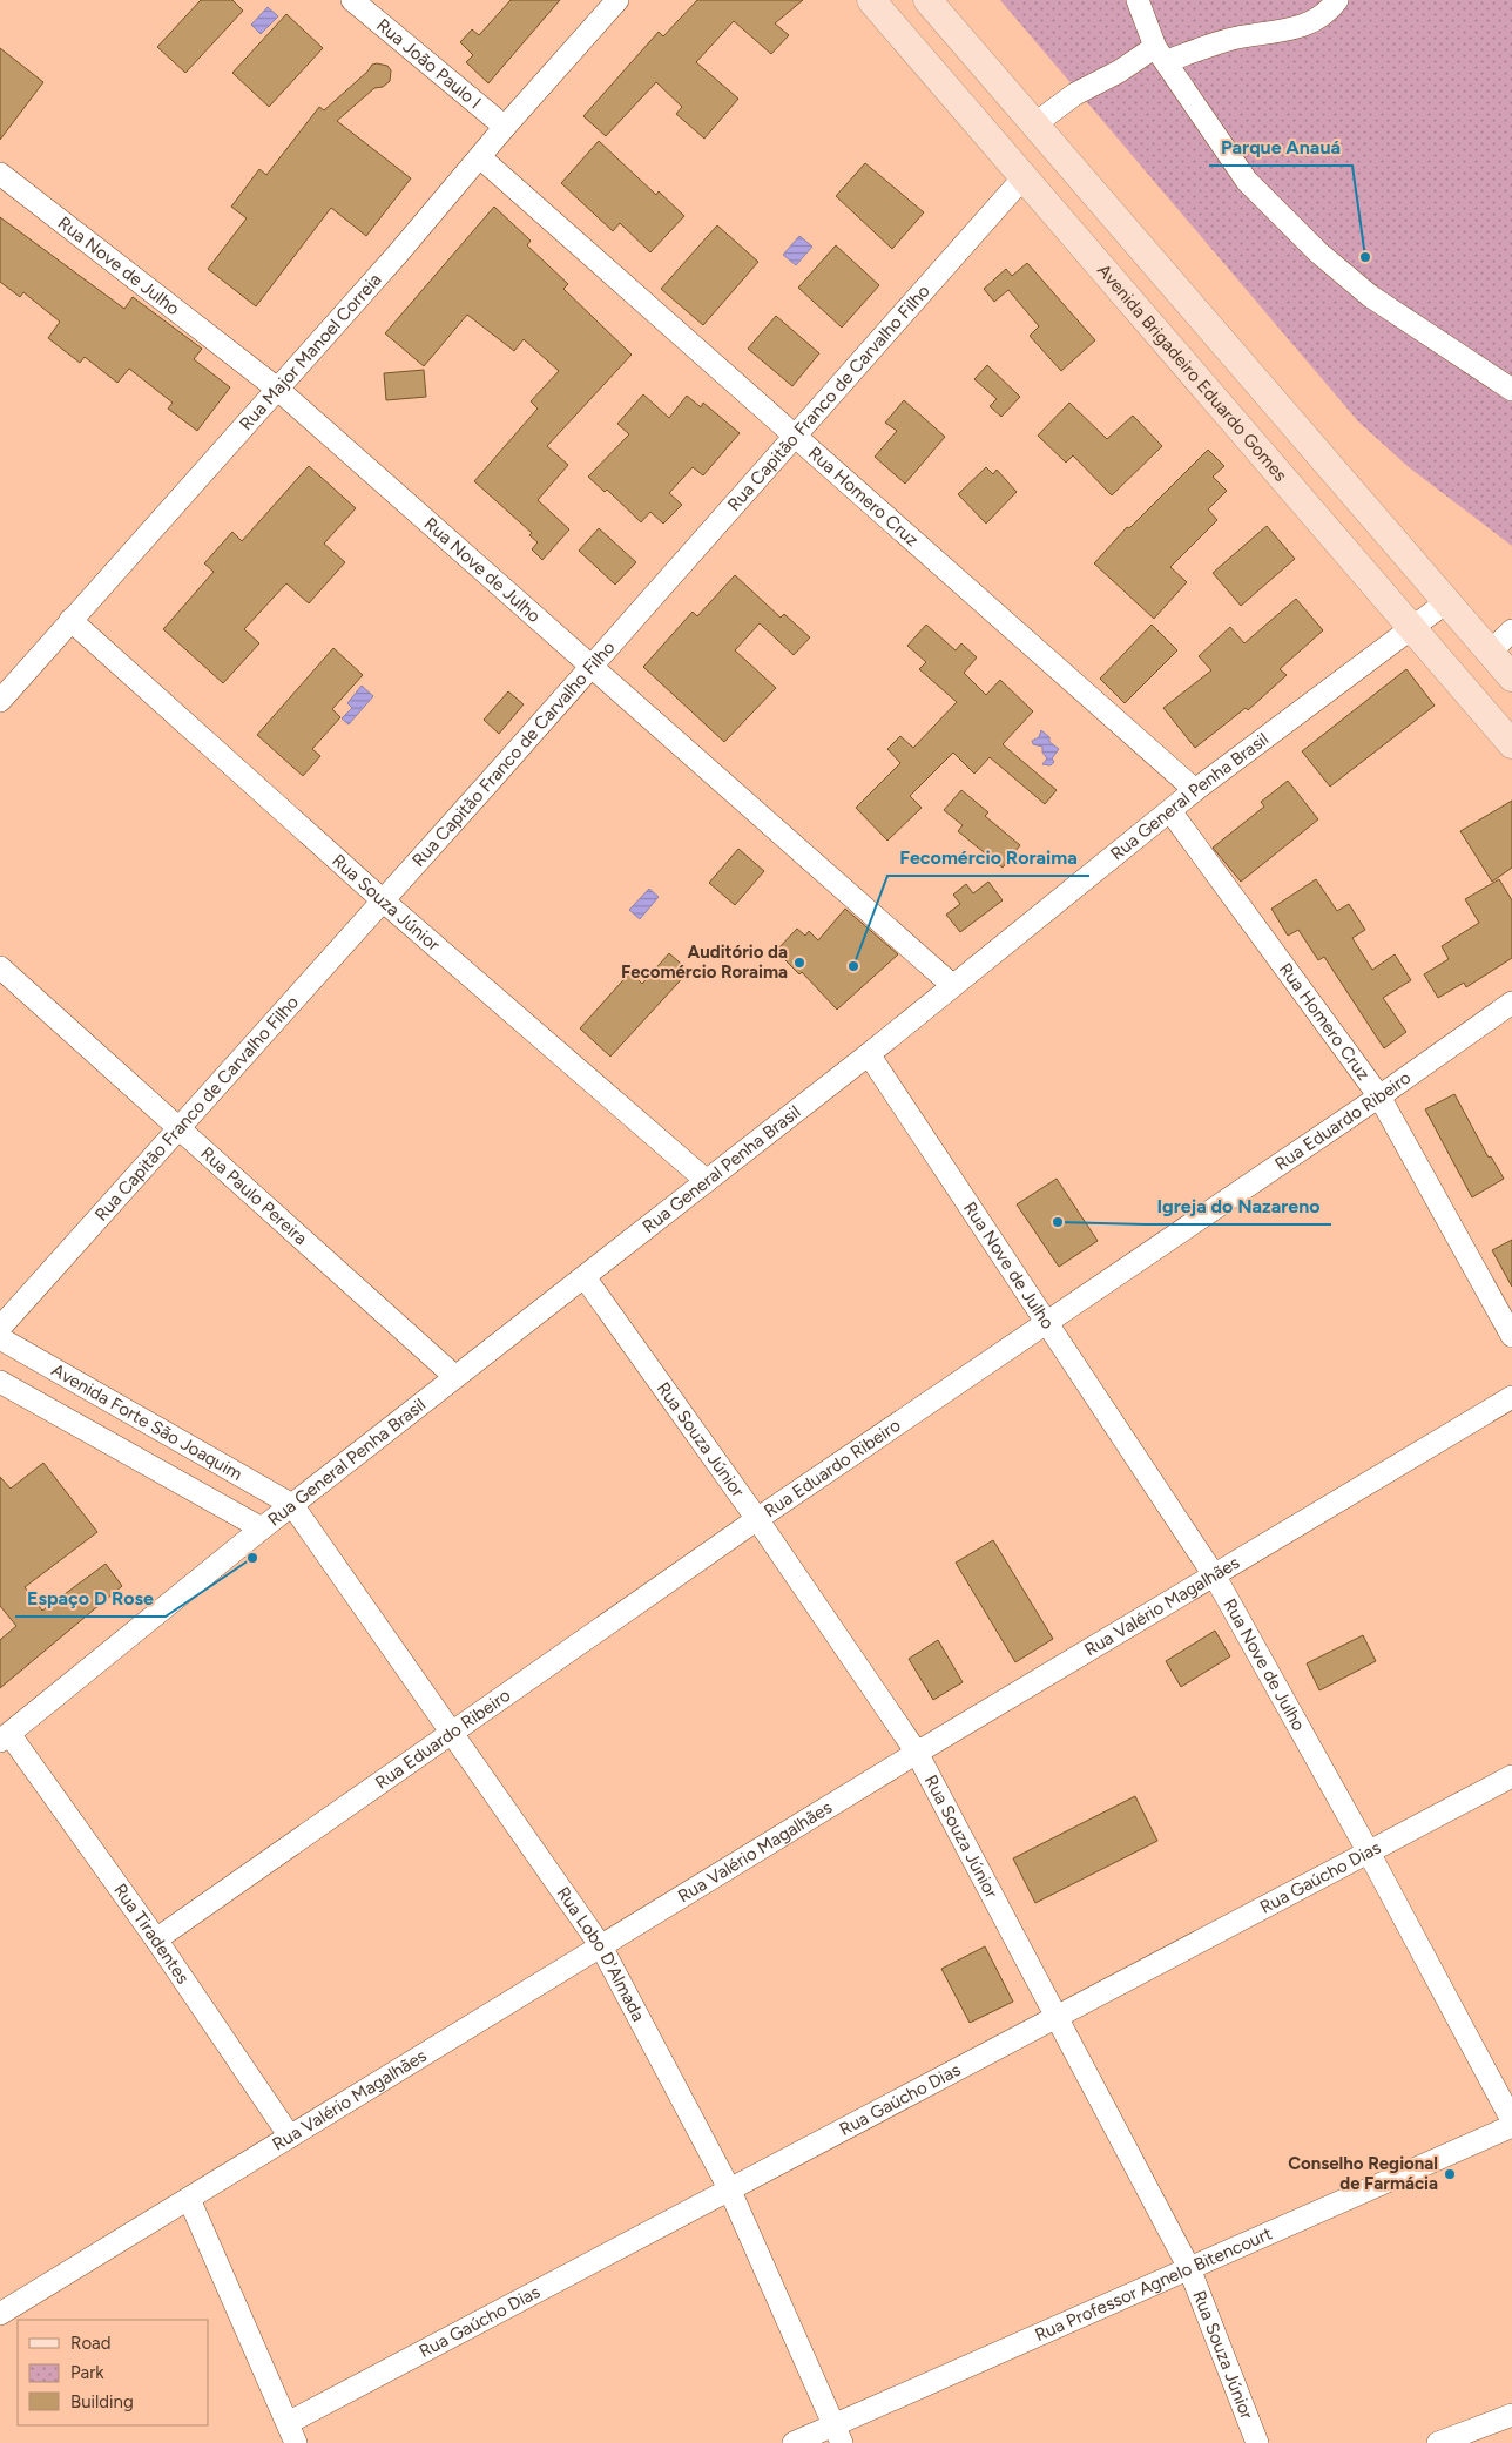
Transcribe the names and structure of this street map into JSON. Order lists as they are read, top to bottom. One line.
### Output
{"streets":{"main road":["Avenida Brigadeiro Eduardo Gomes"],"street":["Rua João Paulo I","Rua Nove de Julho","Rua Major Manoel Correia","Rua Capitão Franco de Carvalho Filho","Rua Homero Cruz","Rua General Penha Brasil","Rua Souza Júnior","Rua Eduardo Ribeiro","Rua Paulo Pereira","Avenida Forte São Joaquim","Rua Valério Magalhães","Rua Gaúcho Dias","Rua Tiradentes","Rua Lobo D'Almada","Rua Professor Agnelo Bitencourt"]},"crossings":[["Rua João Paulo I","Rua Major Manoel Correia"],["Rua Nove de Julho","Rua Major Manoel Correia"],["Rua Nove de Julho","Rua Capitão Franco de Carvalho Filho"],["Rua Nove de Julho","Rua General Penha Brasil"],["Rua Nove de Julho","Rua Eduardo Ribeiro"],["Rua Nove de Julho","Rua Valério Magalhães"],["Rua Nove de Julho","Rua Gaúcho Dias"],["Rua Major Manoel Correia","Rua Homero Cruz"],["Rua Major Manoel Correia","Rua Souza Júnior"],["Avenida Brigadeiro Eduardo Gomes","Rua Capitão Franco de Carvalho Filho"],["Avenida Brigadeiro Eduardo Gomes","Rua General Penha Brasil"],["Rua Capitão Franco de Carvalho Filho","Rua Homero Cruz"],["Rua Capitão Franco de Carvalho Filho","Rua Souza Júnior"],["Rua Capitão Franco de Carvalho Filho","Rua Paulo Pereira"],["Rua Homero Cruz","Rua General Penha Brasil"],["Rua Homero Cruz","Rua Eduardo Ribeiro"],["Rua General Penha Brasil","Rua Souza Júnior"],["Rua General Penha Brasil","Rua Paulo Pereira"],["Rua General Penha Brasil","Avenida Forte São Joaquim"],["Rua General Penha Brasil","Rua Tiradentes"],["Rua General Penha Brasil","Rua Lobo D'Almada"],["Rua Souza Júnior","Rua Eduardo Ribeiro"],["Rua Souza Júnior","Rua Valério Magalhães"],["Rua Souza Júnior","Rua Gaúcho Dias"],["Rua Souza Júnior","Rua Professor Agnelo Bitencourt"],["Rua Eduardo Ribeiro","Rua Tiradentes"],["Rua Eduardo Ribeiro","Rua Lobo D'Almada"],["Avenida Forte São Joaquim","Rua Lobo D'Almada"],["Rua Valério Magalhães","Rua Tiradentes"],["Rua Valério Magalhães","Rua Lobo D'Almada"],["Rua Gaúcho Dias","Rua Lobo D'Almada"],["Rua Lobo D'Almada","Rua Professor Agnelo Bitencourt"]],"places":["Parque Anauá","Auditório da Fecomércio Roraima","Fecomércio Roraima","Igreja do Nazareno","Espaço D Rose","Conselho Regional de Farmácia"],"legend":["Road","Park","Building"]}
